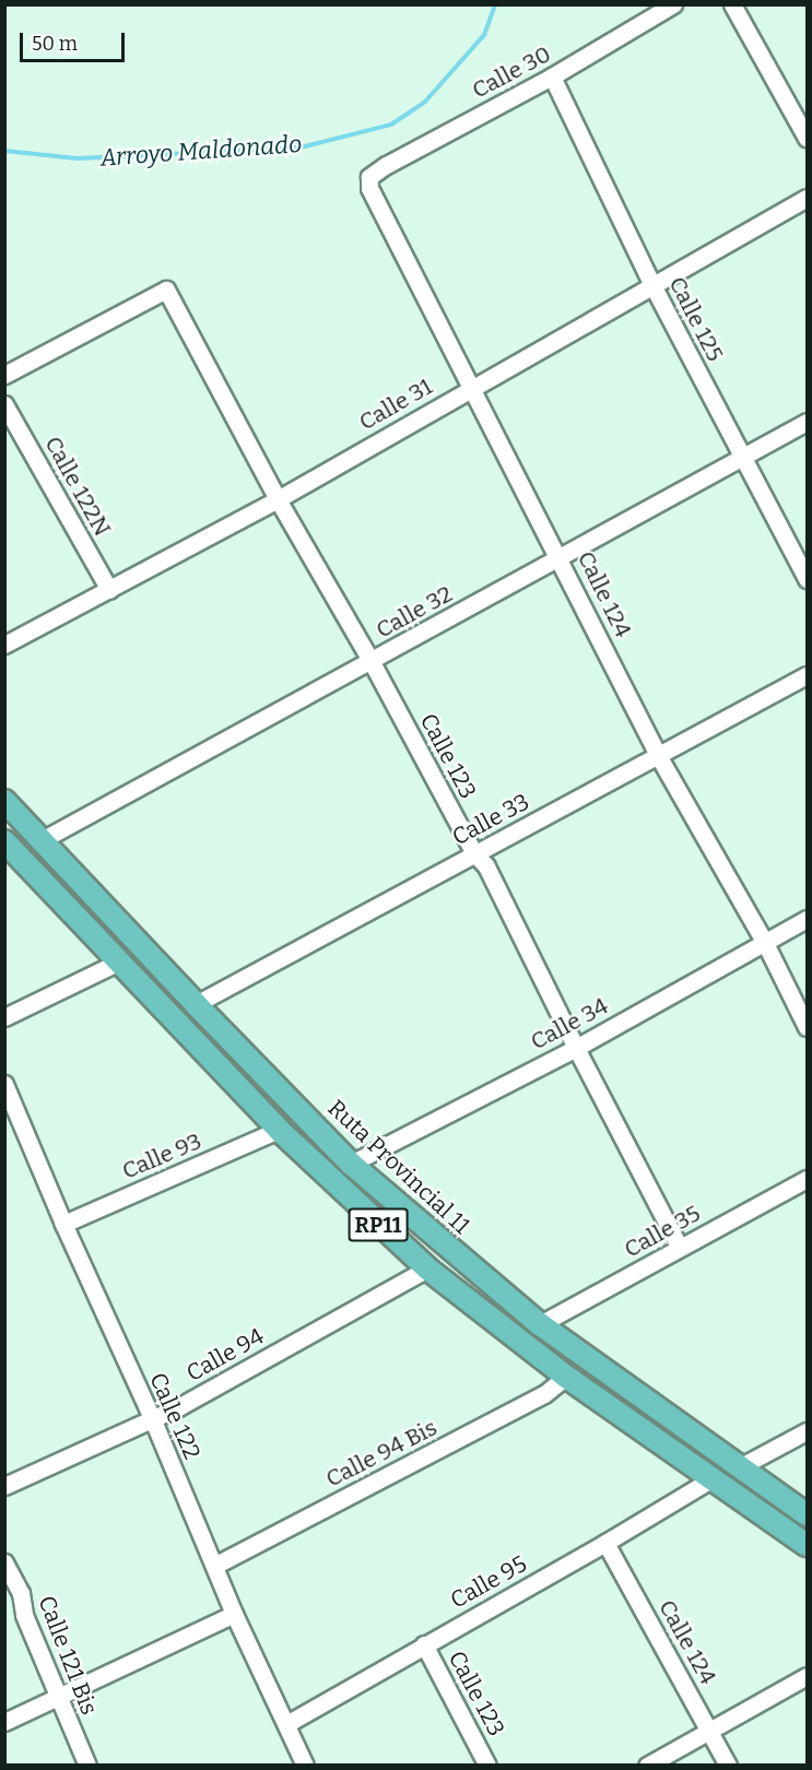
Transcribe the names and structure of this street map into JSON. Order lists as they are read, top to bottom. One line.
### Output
{"streets":{"main road":["Ruta Provincial 11","RP11"],"street":["Calle 30","Calle 125","Calle 31","Calle 122N","Calle 124","Calle 32","Calle 123","Calle 33","Calle 34","Calle 93","Calle 35","Calle 94","Calle 122","Calle 94 Bis","Calle 95","Calle 121 Bis"]},"crossings":[["Calle 30","Calle 125"],["Calle 30","Calle 124"],["Calle 125","Calle 31"],["Calle 125","Calle 32"],["Calle 31","Calle 122N"],["Calle 31","Calle 124"],["Calle 31","Calle 123"],["Calle 124","Calle 32"],["Calle 124","Calle 33"],["Calle 124","Calle 34"],["Calle 124","Calle 95"],["Calle 32","Calle 123"],["Calle 32","Ruta Provincial 11"],["Calle 123","Calle 33"],["Calle 123","Calle 34"],["Calle 123","Calle 35"],["Calle 123","Calle 95"],["Calle 33","Ruta Provincial 11"],["Calle 34","Ruta Provincial 11"],["Calle 93","RP11"],["Calle 93","Calle 122"],["Ruta Provincial 11","Calle 35"],["RP11","Calle 94"],["RP11","Calle 94 Bis"],["RP11","Calle 95"],["Calle 94","Calle 122"],["Calle 122","Calle 94 Bis"],["Calle 122","Calle 95"]],"water":["Arroyo Maldonado"],"scale_bar":"50 m"}
